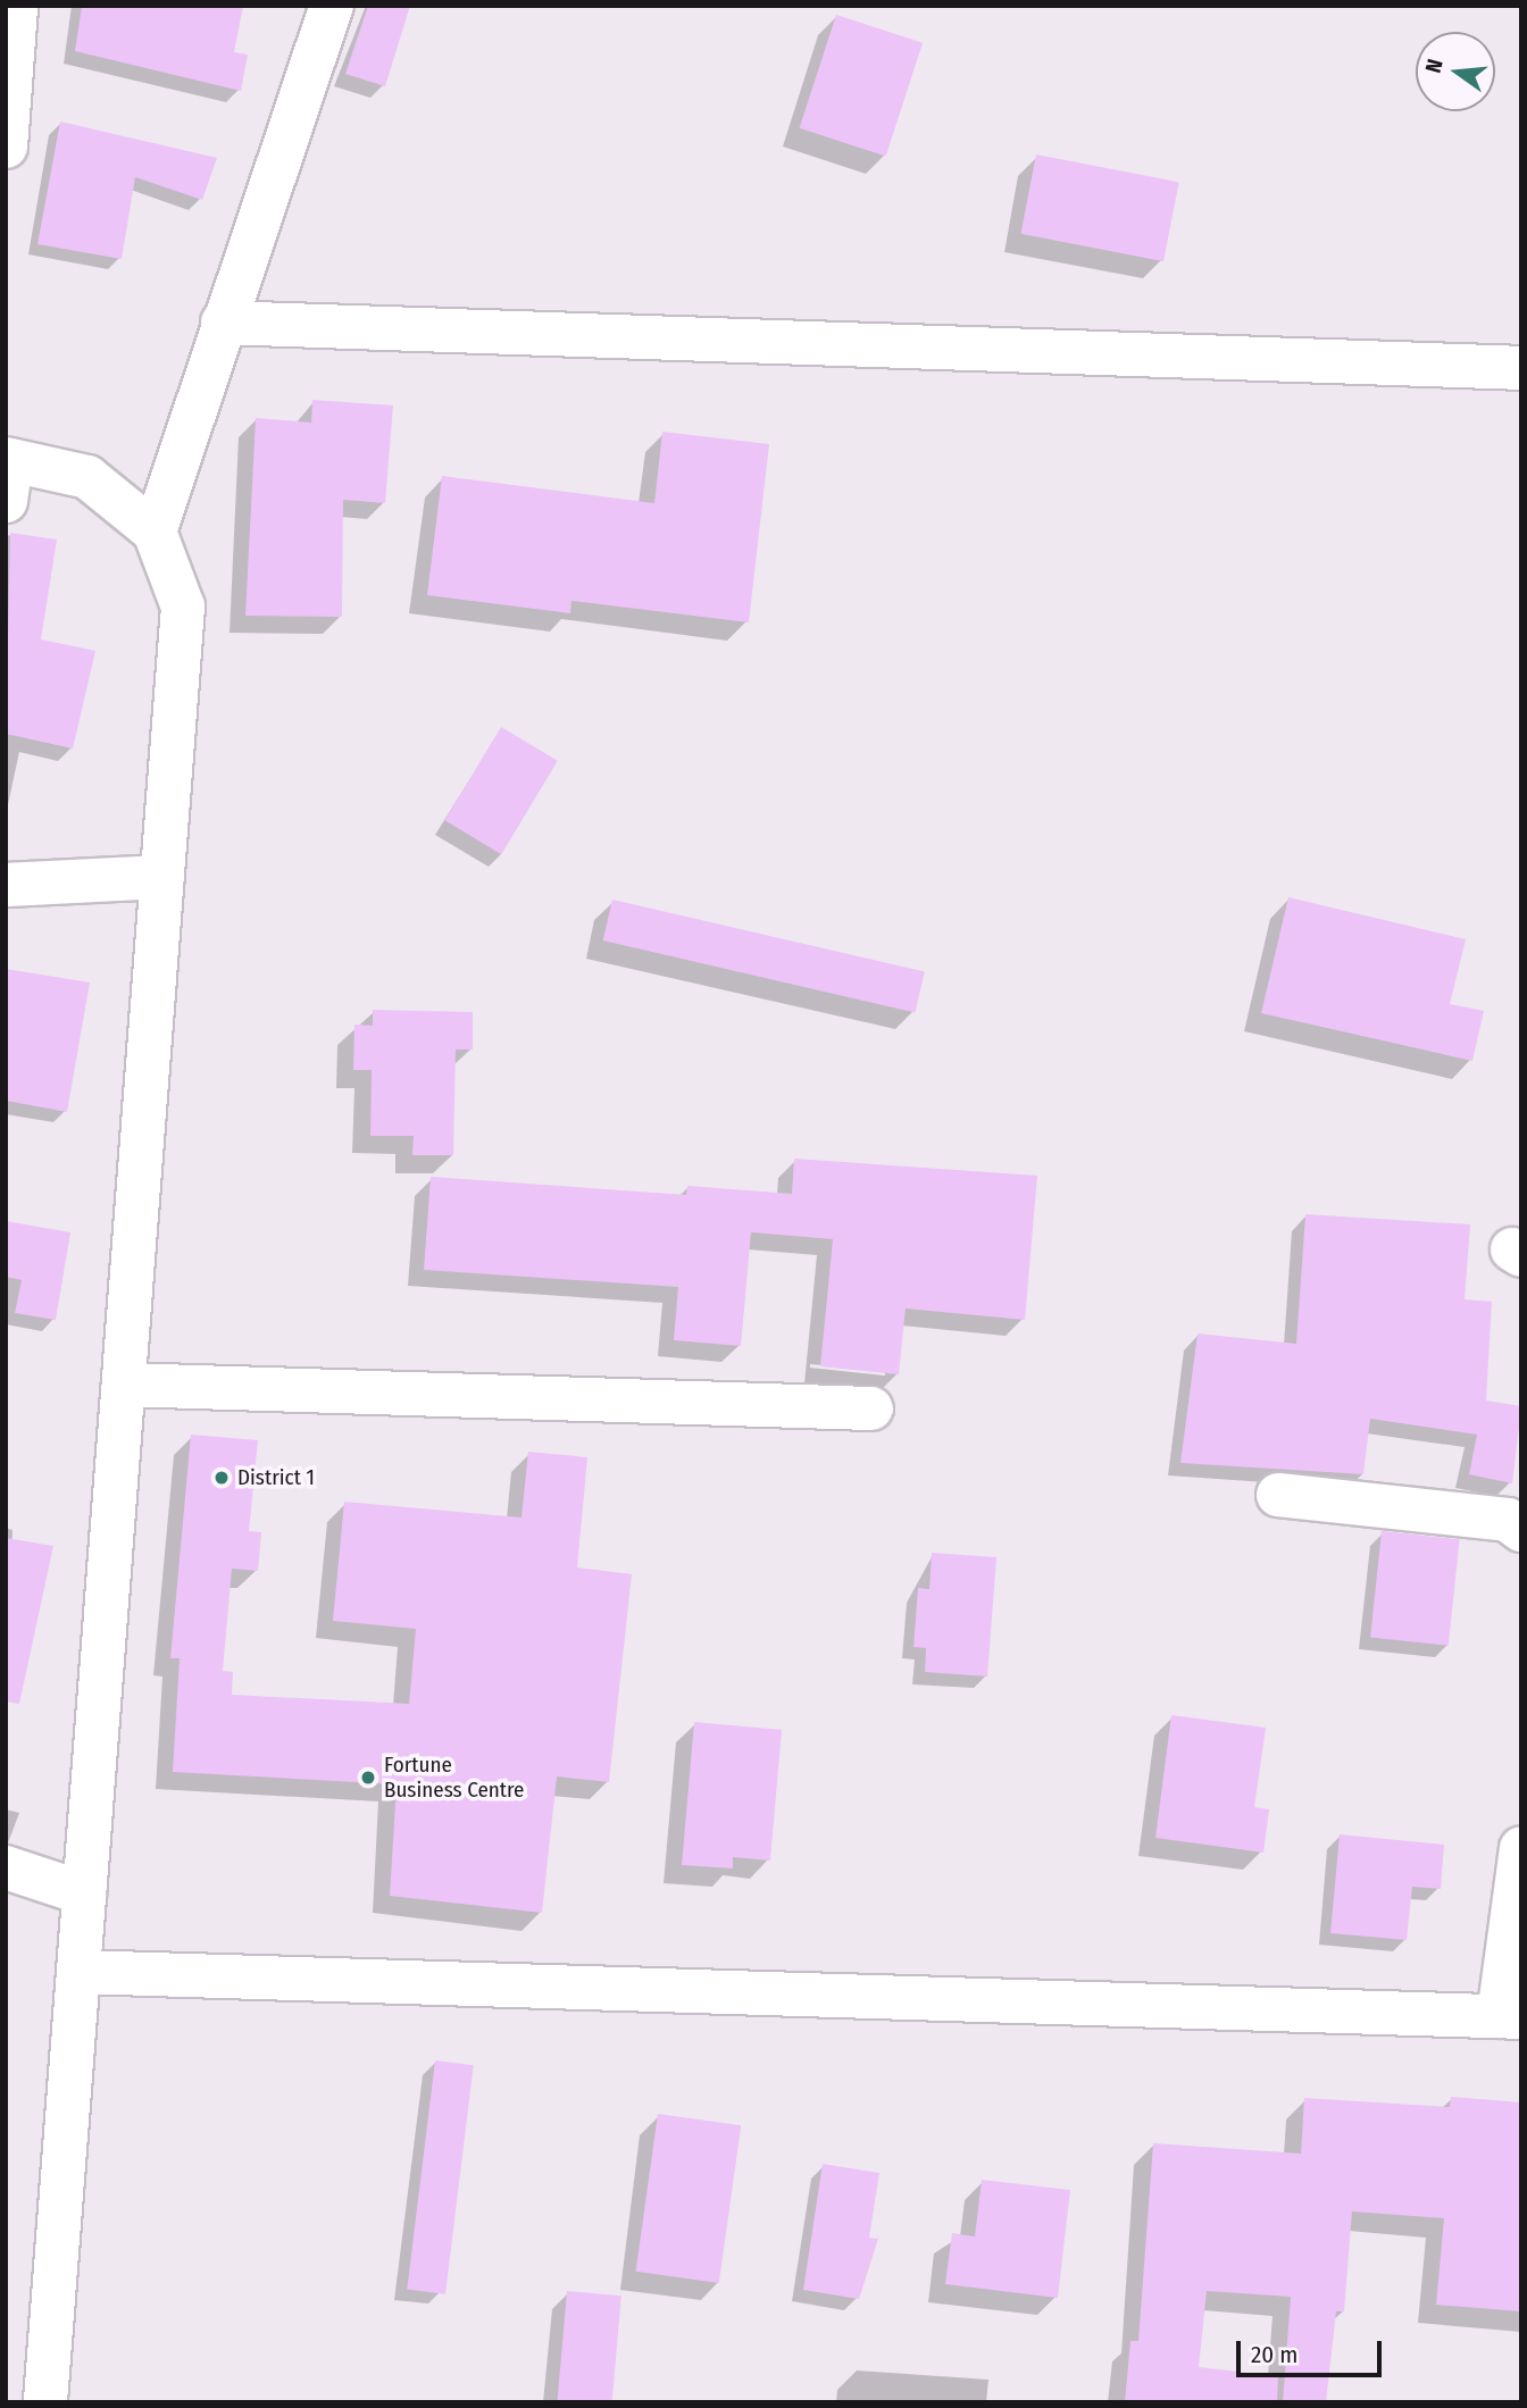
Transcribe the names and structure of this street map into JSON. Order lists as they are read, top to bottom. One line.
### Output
{"places":["District 1","Fortune Business Centre"],"scale_bar":"20 m","north":"left"}
